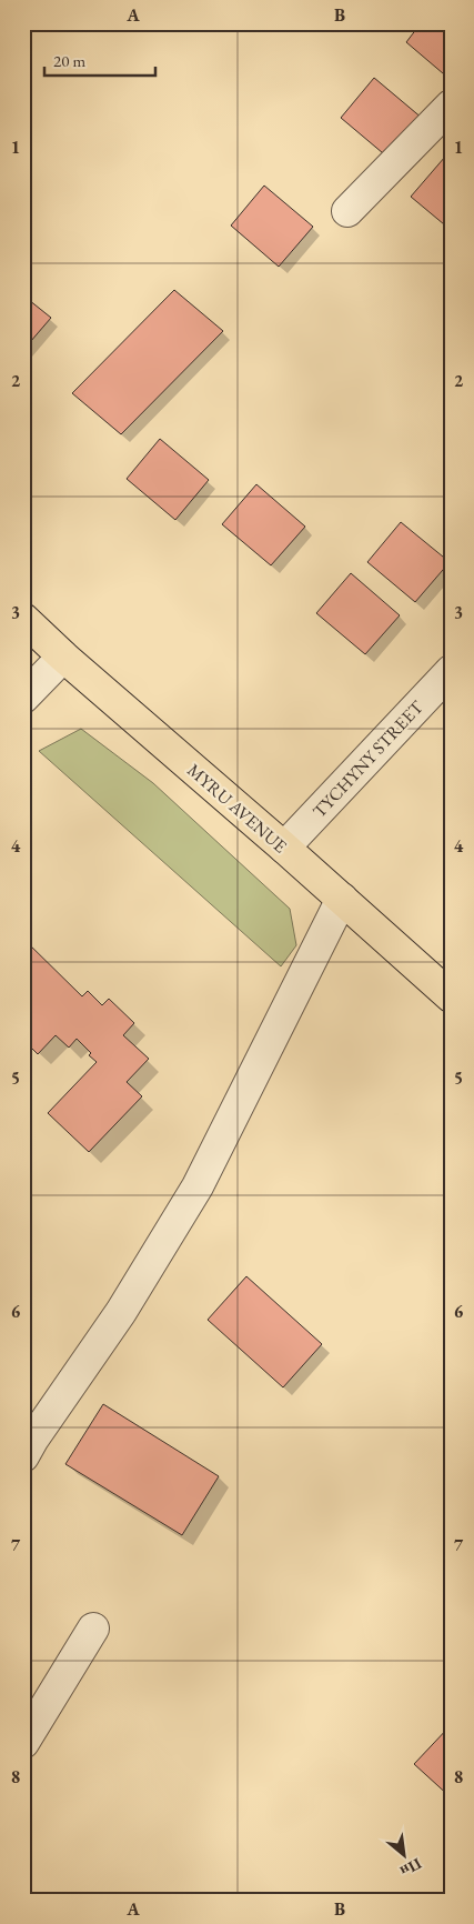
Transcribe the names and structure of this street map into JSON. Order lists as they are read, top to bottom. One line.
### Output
{"streets":{"main road":["MYRU AVENUE"],"street":["TYCHYNY STREET"]},"crossings":[["TYCHYNY STREET","MYRU AVENUE"]],"scale_bar":"20 m","north":"bottom right","grid":{"columns":["A","B"],"rows":["1","2","3","4","5","6","7","8"]}}
